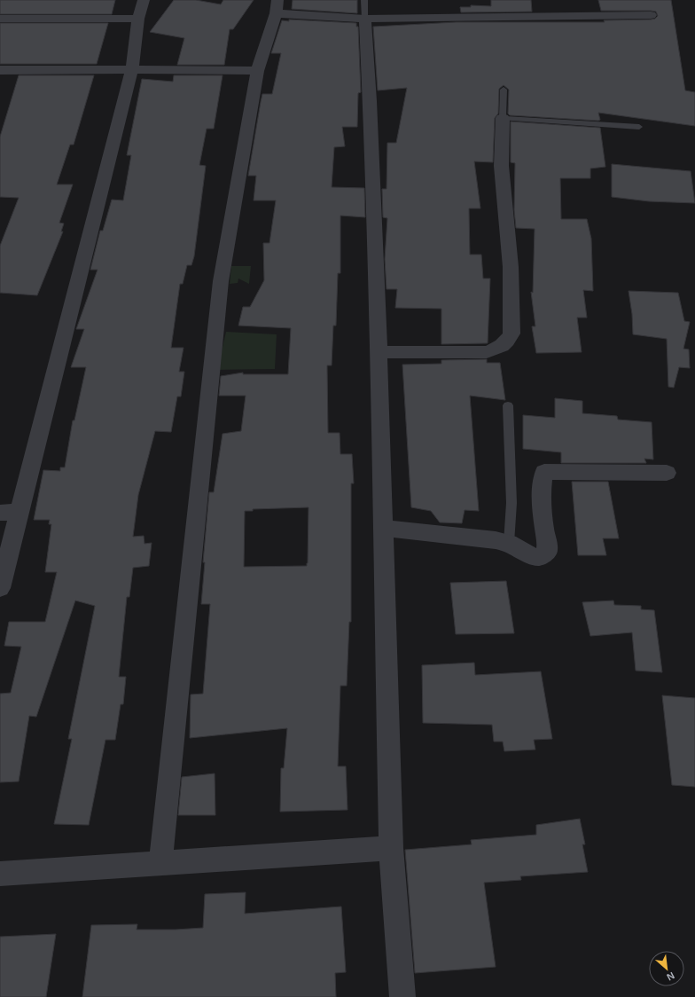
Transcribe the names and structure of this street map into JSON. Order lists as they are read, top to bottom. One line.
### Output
{"north":"bottom right"}
